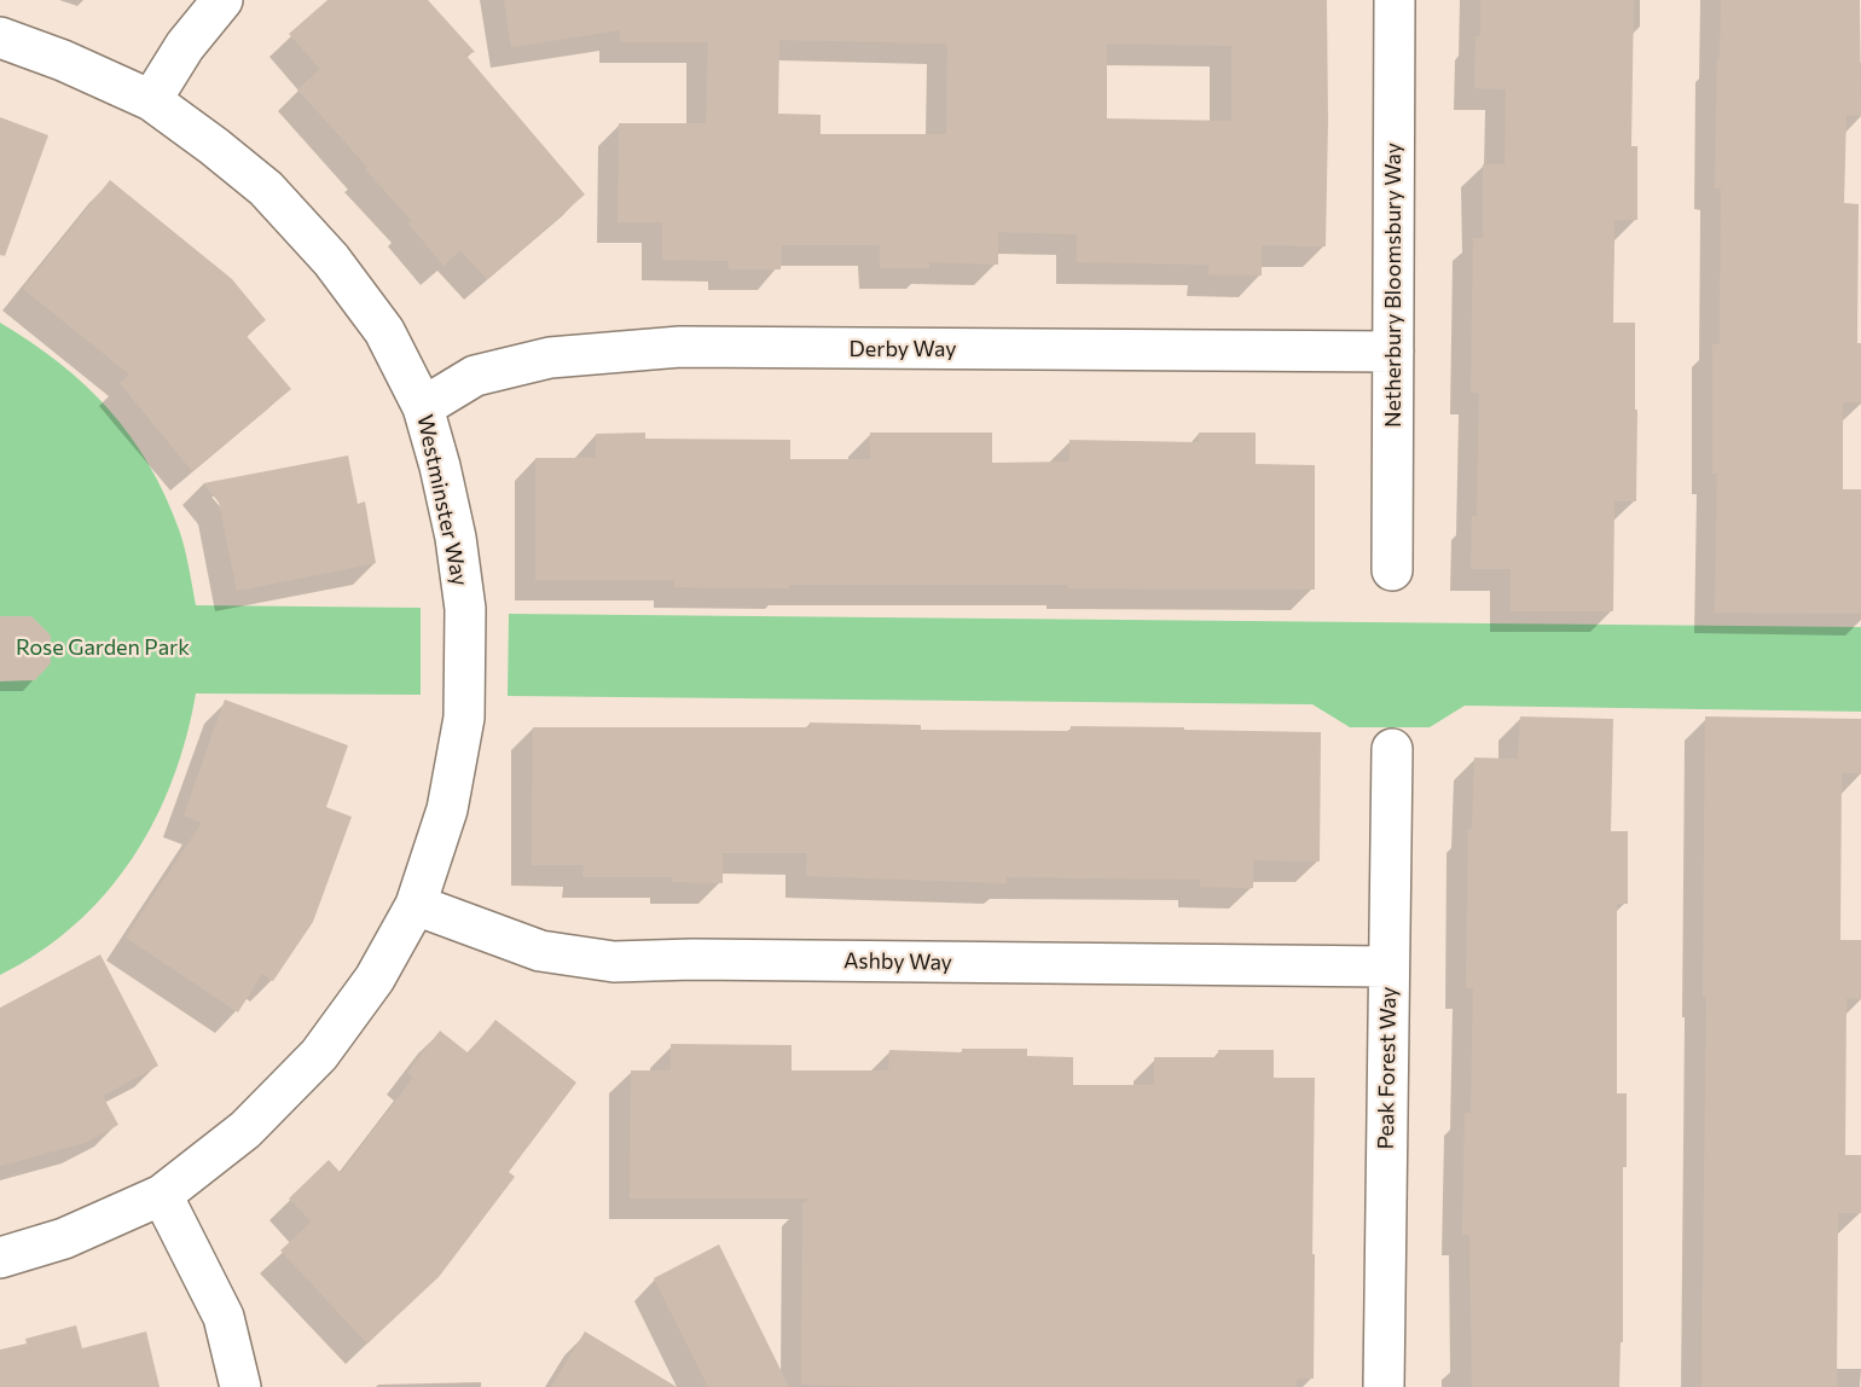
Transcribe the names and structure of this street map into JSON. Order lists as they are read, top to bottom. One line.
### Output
{"streets":{"street":["Netherbury Bloomsbury Way","Derby Way","Westminster Way","Ashby Way","Peak Forest Way"]},"crossings":[["Netherbury Bloomsbury Way","Derby Way"],["Derby Way","Westminster Way"],["Westminster Way","Ashby Way"],["Ashby Way","Peak Forest Way"]],"parks":["Rose Garden Park"]}
